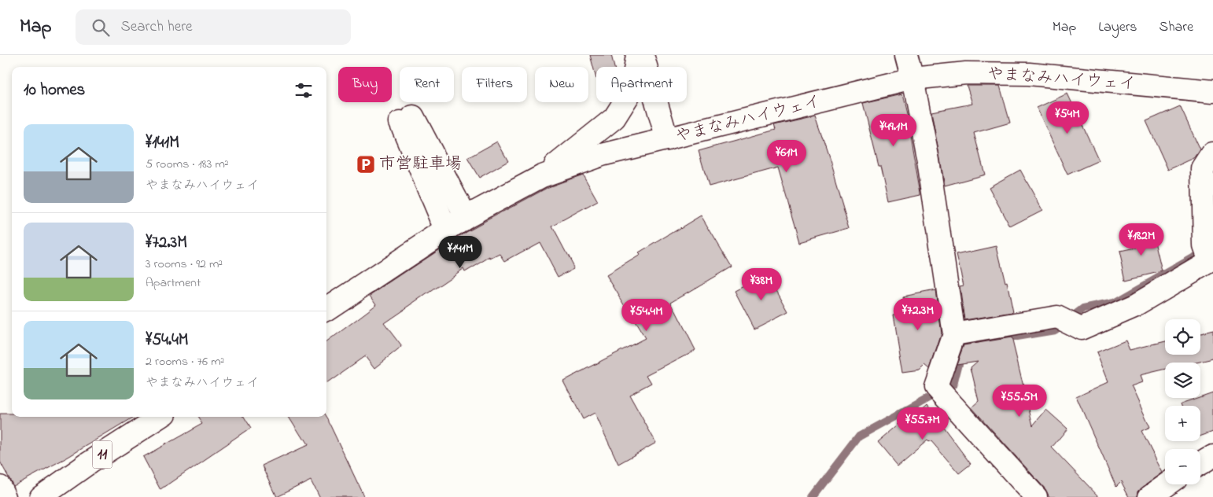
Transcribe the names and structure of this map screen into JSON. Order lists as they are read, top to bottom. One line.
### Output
{"streets":{"main road":["やまなみハイウェイ","11"]},"places":{"parking":["市営駐車場"]},"page":{"header":"Map","search":"Search here","nav":["Map","Layers","Share"],"chip":["Buy","Rent","Filters","New","Apartment"],"heading":"10 homes","price":["¥54M","¥49.1M","¥61M","¥182M","¥141M","¥38M","¥72.3M","¥54.4M","¥55.5M","¥55.7M"],"list":[{"name":"¥141M","note":"5 rooms · 183 m² · やまなみハイウェイ"},{"name":"¥72.3M","note":"3 rooms · 92 m² · Apartment"},{"name":"¥54.4M","note":"2 rooms · 76 m² · やまなみハイウェイ"}],"map_buttons":["+","−"]}}
